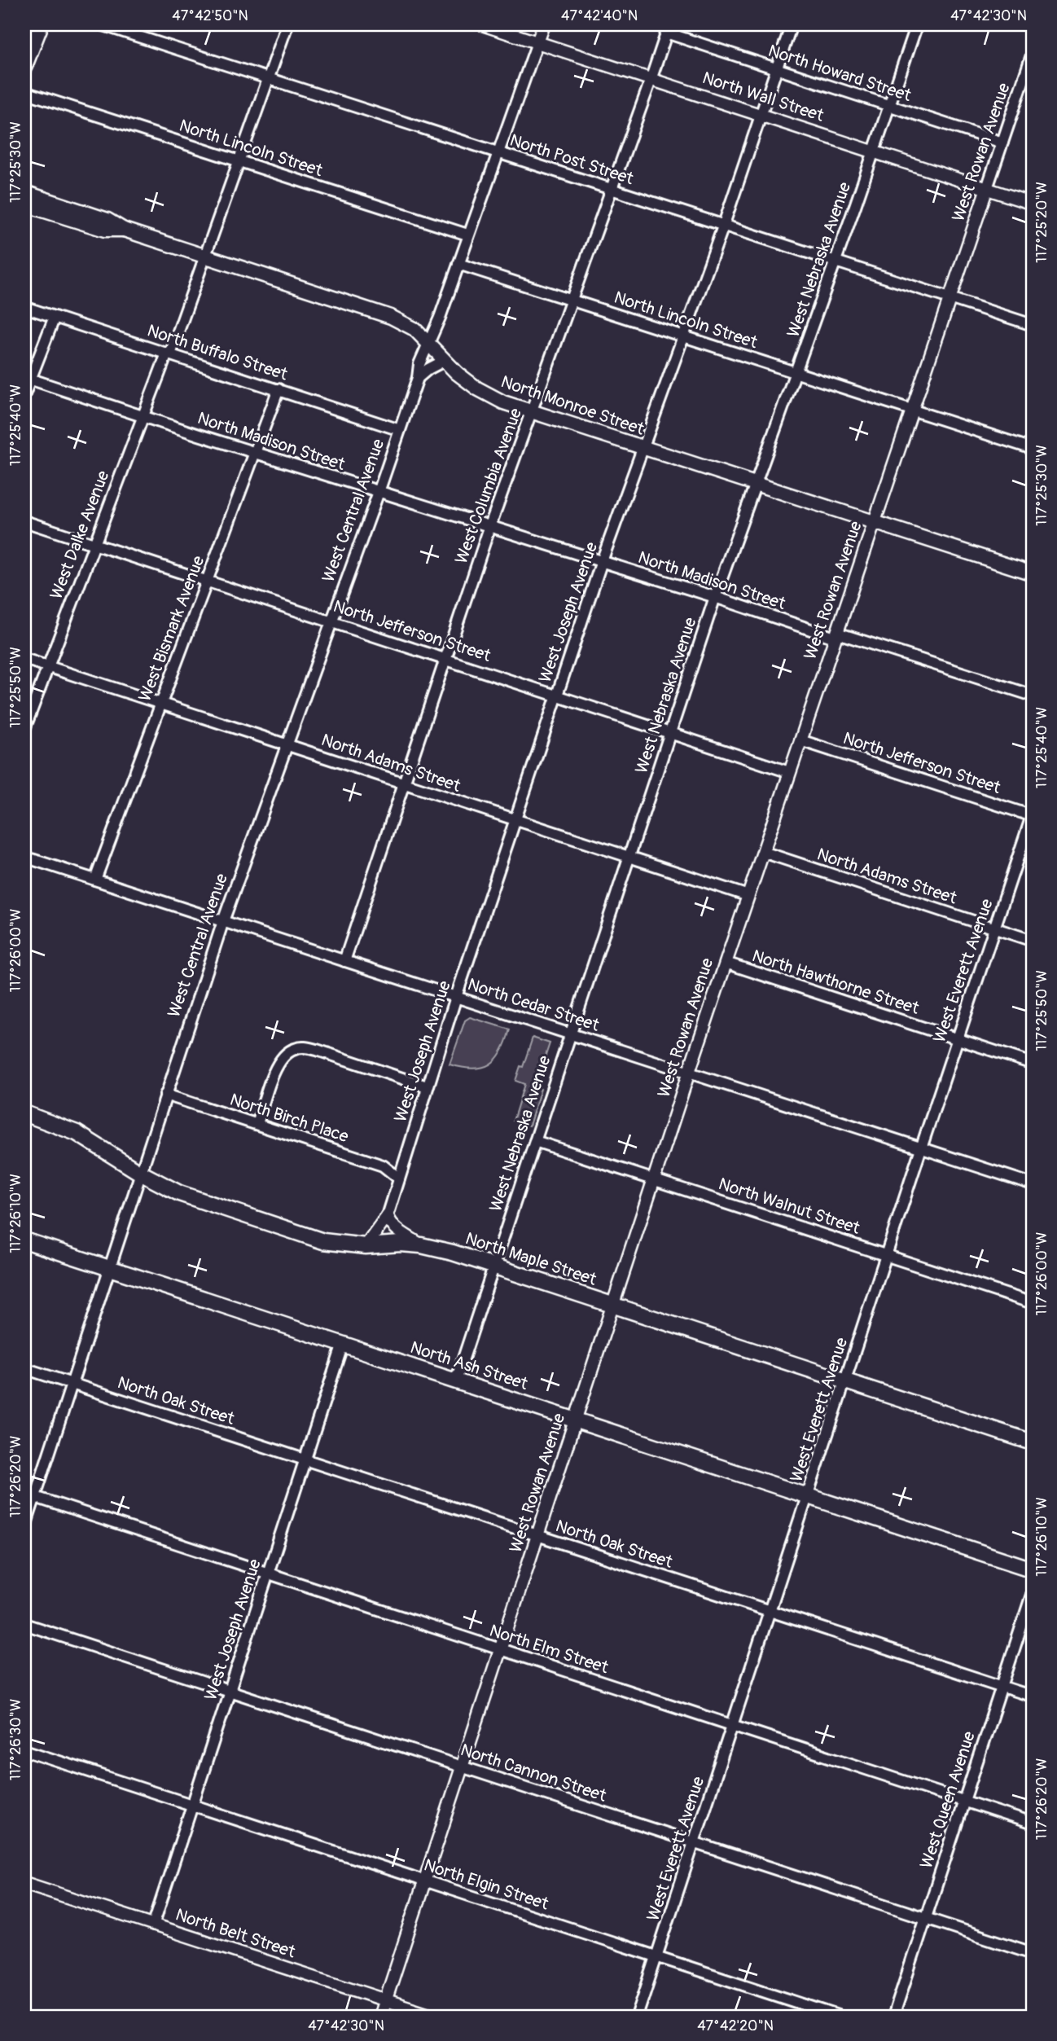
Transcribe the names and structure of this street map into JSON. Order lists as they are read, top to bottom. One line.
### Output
{"streets":{"main road":["North Monroe Street","North Maple Street","North Ash Street"],"street":["North Howard Street","North Wall Street","North Lincoln Street","West Rowan Avenue","North Post Street","West Nebraska Avenue","North Buffalo Street","North Madison Street","West Columbia Avenue","West Central Avenue","West Dalke Avenue","West Joseph Avenue","West Bismark Avenue","North Jefferson Street","North Adams Street","West Everett Avenue","North Hawthorne Street","North Cedar Street","North Birch Place","North Walnut Street","North Oak Street","North Elm Street","North Cannon Street","West Queen Avenue","North Elgin Street","North Belt Street"]},"crossings":[["North Howard Street","West Rowan Avenue"],["North Howard Street","West Nebraska Avenue"],["North Howard Street","West Columbia Avenue"],["North Howard Street","West Joseph Avenue"],["North Wall Street","West Rowan Avenue"],["North Wall Street","West Nebraska Avenue"],["North Wall Street","West Columbia Avenue"],["North Wall Street","West Central Avenue"],["North Wall Street","West Joseph Avenue"],["North Lincoln Street","West Rowan Avenue"],["North Lincoln Street","West Nebraska Avenue"],["North Lincoln Street","West Columbia Avenue"],["North Lincoln Street","West Central Avenue"],["North Lincoln Street","West Dalke Avenue"],["North Lincoln Street","West Joseph Avenue"],["West Rowan Avenue","North Post Street"],["West Rowan Avenue","North Monroe Street"],["West Rowan Avenue","North Madison Street"],["West Rowan Avenue","North Jefferson Street"],["West Rowan Avenue","North Adams Street"],["West Rowan Avenue","North Hawthorne Street"],["West Rowan Avenue","North Cedar Street"],["West Rowan Avenue","North Walnut Street"],["West Rowan Avenue","North Maple Street"],["West Rowan Avenue","North Ash Street"],["West Rowan Avenue","North Oak Street"],["West Rowan Avenue","North Elm Street"],["West Rowan Avenue","North Cannon Street"],["West Rowan Avenue","North Elgin Street"],["West Rowan Avenue","North Belt Street"],["North Post Street","West Nebraska Avenue"],["North Post Street","West Columbia Avenue"],["North Post Street","West Central Avenue"],["North Post Street","West Dalke Avenue"],["North Post Street","West Joseph Avenue"],["West Nebraska Avenue","North Monroe Street"],["West Nebraska Avenue","North Madison Street"],["West Nebraska Avenue","North Jefferson Street"],["West Nebraska Avenue","North Adams Street"],["West Nebraska Avenue","North Cedar Street"],["West Nebraska Avenue","North Walnut Street"],["West Nebraska Avenue","North Maple Street"],["West Nebraska Avenue","North Ash Street"],["North Buffalo Street","West Central Avenue"],["North Buffalo Street","West Dalke Avenue"],["North Buffalo Street","West Bismark Avenue"],["North Monroe Street","West Columbia Avenue"],["North Monroe Street","West Central Avenue"],["North Monroe Street","West Dalke Avenue"],["North Monroe Street","West Joseph Avenue"],["North Madison Street","West Columbia Avenue"],["North Madison Street","West Central Avenue"],["North Madison Street","West Dalke Avenue"],["North Madison Street","West Joseph Avenue"],["North Madison Street","West Bismark Avenue"],["West Columbia Avenue","North Jefferson Street"],["West Columbia Avenue","North Adams Street"],["West Columbia Avenue","North Cedar Street"],["West Central Avenue","North Jefferson Street"],["West Central Avenue","North Adams Street"],["West Central Avenue","North Cedar Street"],["West Central Avenue","North Birch Place"],["West Central Avenue","North Maple Street"],["West Central Avenue","North Ash Street"],["West Central Avenue","North Oak Street"],["West Central Avenue","North Elm Street"],["West Dalke Avenue","North Jefferson Street"],["West Dalke Avenue","North Adams Street"],["West Joseph Avenue","North Jefferson Street"],["West Joseph Avenue","North Adams Street"],["West Joseph Avenue","North Cedar Street"],["West Joseph Avenue","North Birch Place"],["West Joseph Avenue","North Ash Street"],["West Joseph Avenue","North Oak Street"],["West Joseph Avenue","North Elm Street"],["West Joseph Avenue","North Cannon Street"],["West Joseph Avenue","North Elgin Street"],["West Joseph Avenue","North Belt Street"],["West Bismark Avenue","North Jefferson Street"],["West Bismark Avenue","North Adams Street"],["West Bismark Avenue","North Cedar Street"],["North Jefferson Street","West Everett Avenue"],["North Adams Street","West Everett Avenue"],["West Everett Avenue","North Hawthorne Street"],["West Everett Avenue","North Cedar Street"],["West Everett Avenue","North Walnut Street"],["West Everett Avenue","North Maple Street"],["West Everett Avenue","North Ash Street"],["West Everett Avenue","North Oak Street"],["West Everett Avenue","North Elm Street"],["West Everett Avenue","North Cannon Street"],["West Everett Avenue","North Elgin Street"],["North Oak Street","West Queen Avenue"],["North Elm Street","West Queen Avenue"],["North Cannon Street","West Queen Avenue"]],"coordinates":["47°42'50\"N","47°42'40\"N","47°42'30\"N","117°25'30\"W","117°25'20\"W","117°25'40\"W","117°25'50\"W","117°26'00\"W","117°26'10\"W","117°26'20\"W","117°26'30\"W","47°42'20\"N"]}
